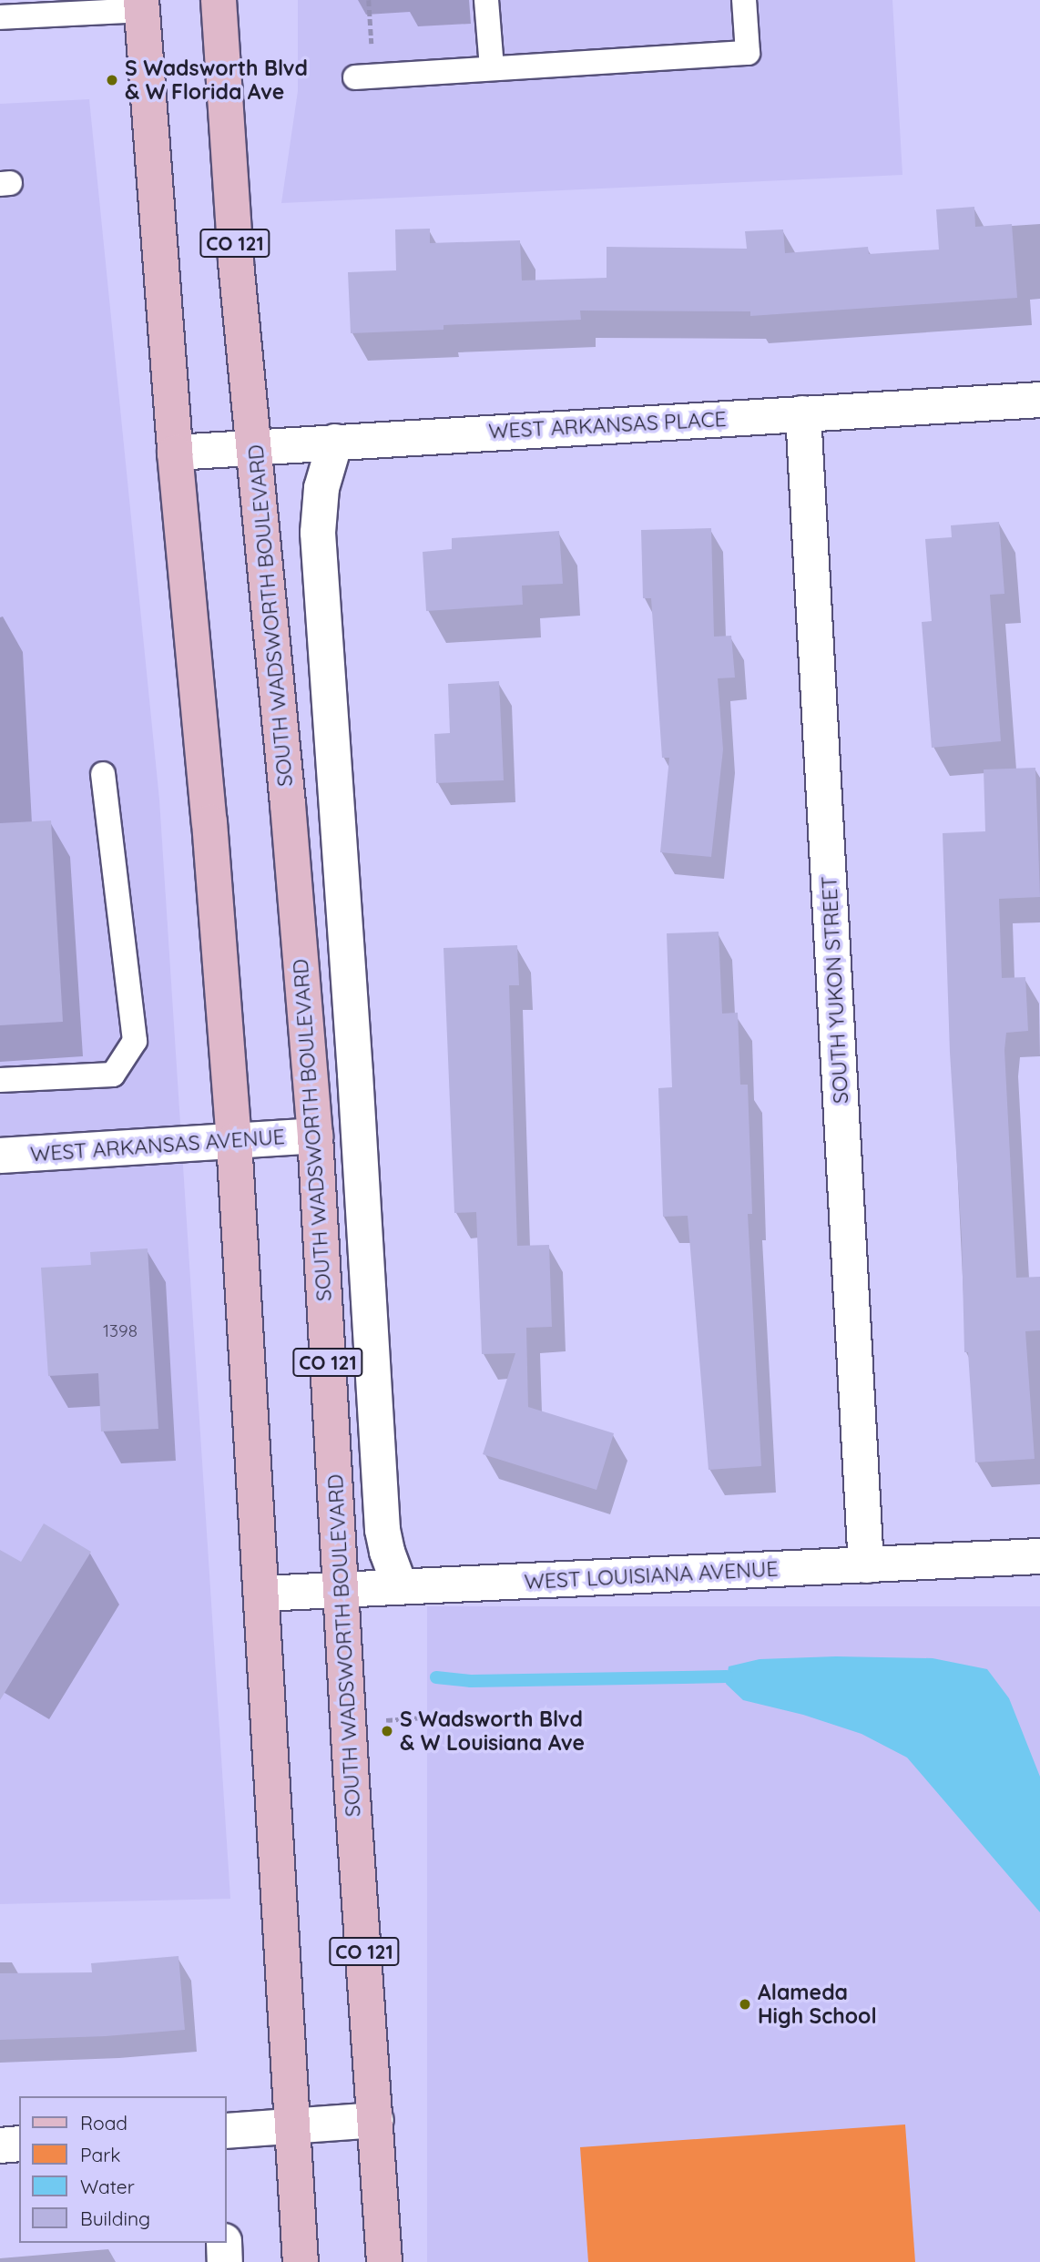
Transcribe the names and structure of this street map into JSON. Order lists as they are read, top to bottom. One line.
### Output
{"streets":{"main road":["CO 121","SOUTH WADSWORTH BOULEVARD"],"street":["WEST ARKANSAS PLACE","SOUTH YUKON STREET","WEST ARKANSAS AVENUE","WEST LOUISIANA AVENUE"]},"crossings":[["WEST ARKANSAS PLACE","SOUTH WADSWORTH BOULEVARD"],["WEST ARKANSAS PLACE","SOUTH YUKON STREET"],["SOUTH WADSWORTH BOULEVARD","WEST ARKANSAS AVENUE"],["SOUTH WADSWORTH BOULEVARD","WEST LOUISIANA AVENUE"],["SOUTH YUKON STREET","WEST LOUISIANA AVENUE"]],"places":["S Wadsworth Blvd & W Florida Ave","S Wadsworth Blvd & W Louisiana Ave","Alameda High School"],"house_numbers":["1398"],"legend":["Road","Park","Water","Building"]}
